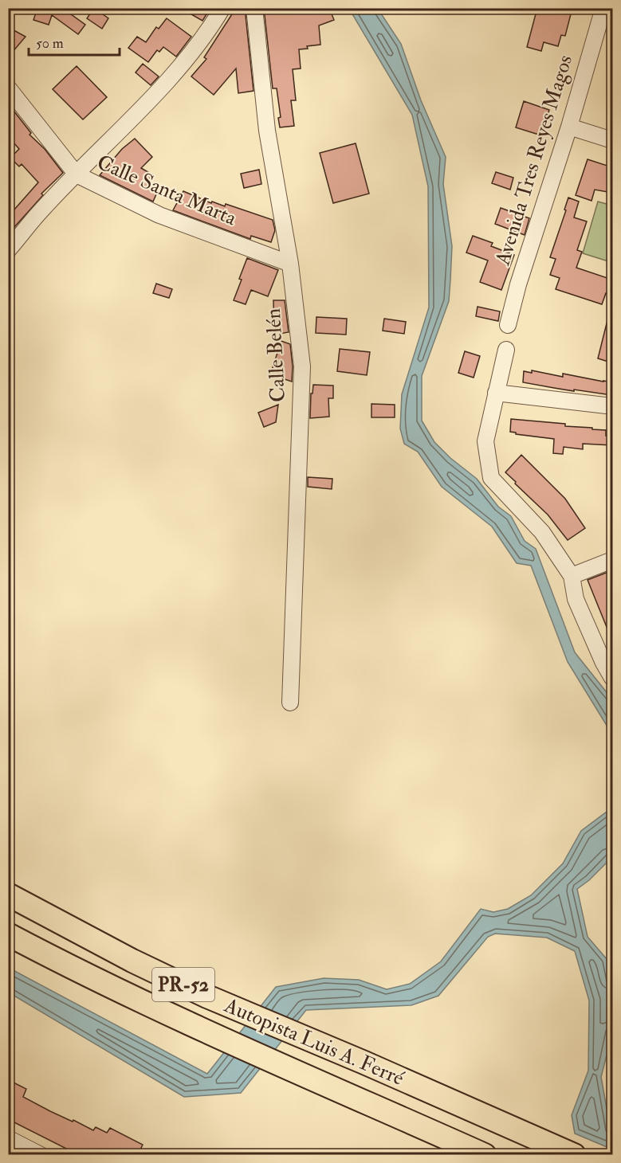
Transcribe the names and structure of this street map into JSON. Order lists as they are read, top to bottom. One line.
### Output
{"streets":{"highway":["PR-52","Autopista Luis A. Ferré"],"street":["Avenida Tres Reyes Magos","Calle Santa Marta","Calle Belén"]},"crossings":[["Calle Santa Marta","Calle Belén"]],"scale_bar":"50 m"}
